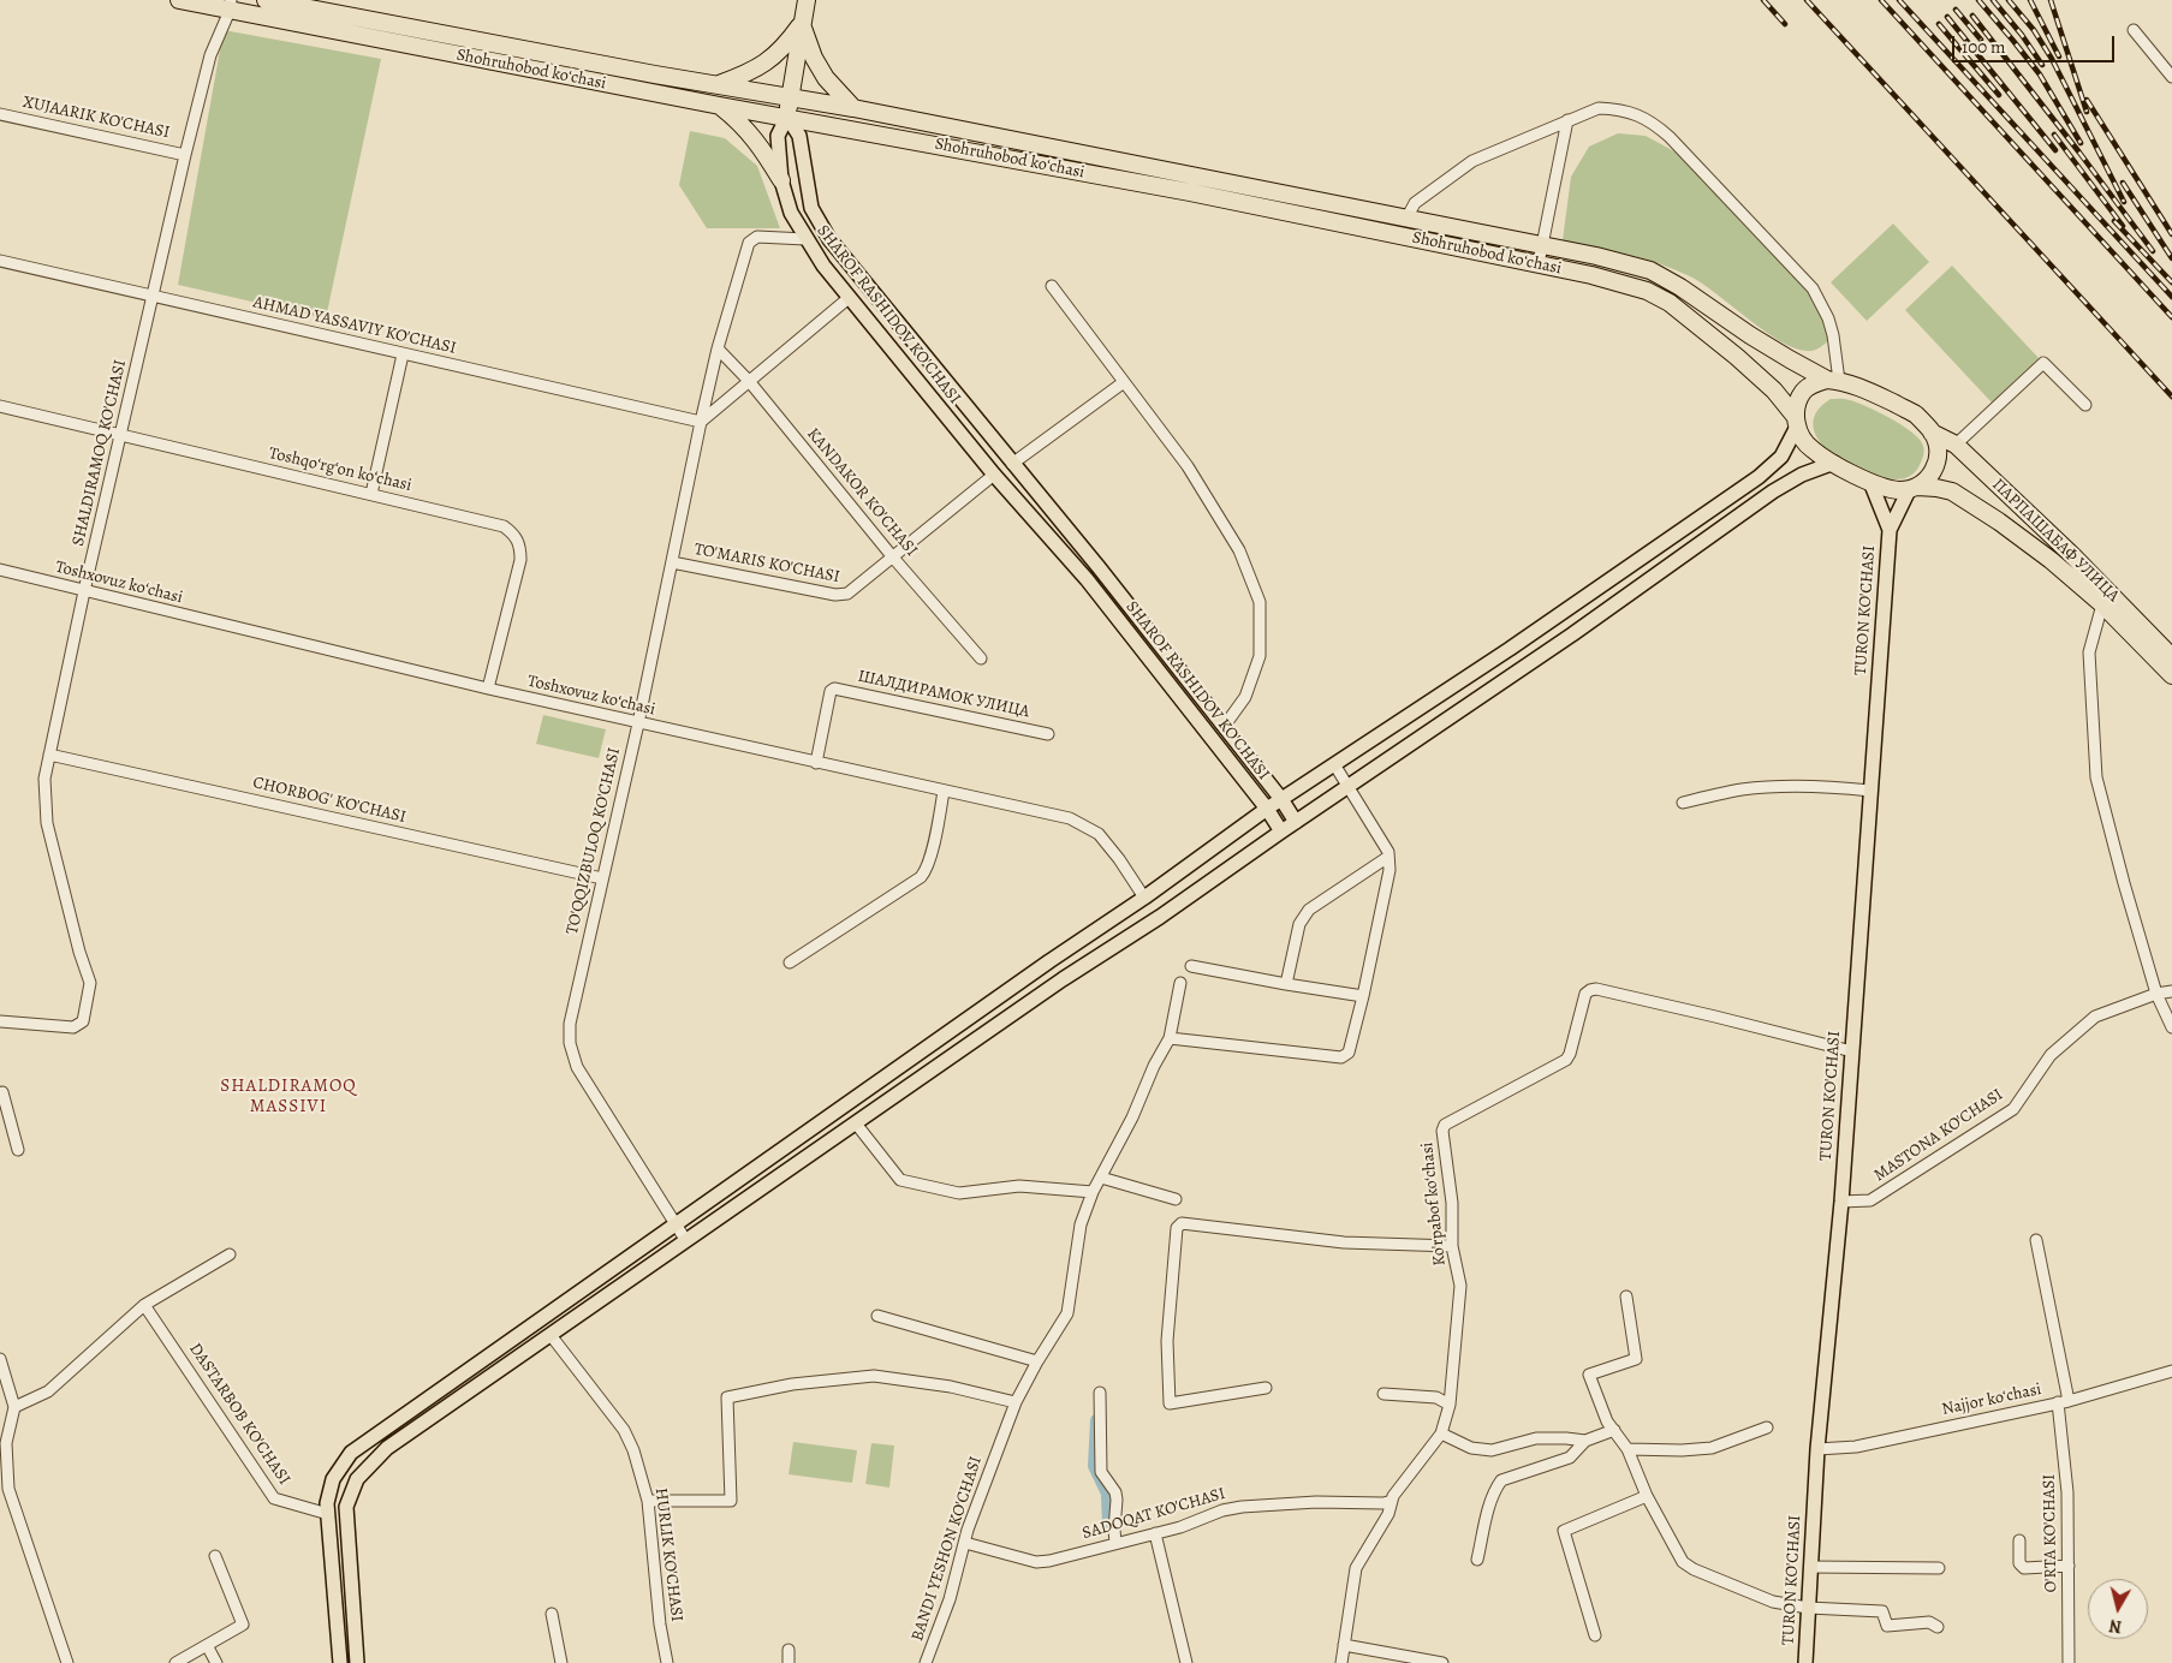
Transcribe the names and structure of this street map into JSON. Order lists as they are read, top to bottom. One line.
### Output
{"streets":{"highway":["Shohruhobod koʻchasi","ПАРПАШАБАФ УЛИЦА"],"main road":["SHAROF RASHIDOV KO'CHASI","TURON KO'CHASI"],"street":["XUJAARIK KO'CHASI","AHMAD YASSAVIY KO'CHASI","SHALDIRAMOQ KO'CHASI","Toshqoʻrgʻon koʻchasi","KANDAKOR KO'CHASI","TO'MARIS KO'CHASI","Toshxovuz koʻchasi","ШАЛДИРАМОК УЛИЦА","CHORBOG' KO'CHASI","TO'QQIZBULOQ KO'CHASI","MASTONA KO'CHASI","Ko'rpabof koʻchasi","Najjor koʻchasi","DASTARBOB KO'CHASI","SADOQAT KO'CHASI","O'RTA KO'CHASI","BANDI YESHON KO'CHASI","HURLIK KO'CHASI"]},"crossings":[["Shohruhobod koʻchasi","SHAROF RASHIDOV KO'CHASI"],["Shohruhobod koʻchasi","SHALDIRAMOQ KO'CHASI"],["Shohruhobod koʻchasi","ПАРПАШАБАФ УЛИЦА"],["Shohruhobod koʻchasi","TURON KO'CHASI"],["XUJAARIK KO'CHASI","SHALDIRAMOQ KO'CHASI"],["SHAROF RASHIDOV KO'CHASI","TO'MARIS KO'CHASI"],["SHAROF RASHIDOV KO'CHASI","TO'QQIZBULOQ KO'CHASI"],["AHMAD YASSAVIY KO'CHASI","SHALDIRAMOQ KO'CHASI"],["AHMAD YASSAVIY KO'CHASI","TO'QQIZBULOQ KO'CHASI"],["SHALDIRAMOQ KO'CHASI","Toshqoʻrgʻon koʻchasi"],["SHALDIRAMOQ KO'CHASI","Toshxovuz koʻchasi"],["SHALDIRAMOQ KO'CHASI","CHORBOG' KO'CHASI"],["Toshqoʻrgʻon koʻchasi","Toshxovuz koʻchasi"],["KANDAKOR KO'CHASI","TO'MARIS KO'CHASI"],["KANDAKOR KO'CHASI","TO'QQIZBULOQ KO'CHASI"],["ПАРПАШАБАФ УЛИЦА","TURON KO'CHASI"],["TO'MARIS KO'CHASI","TO'QQIZBULOQ KO'CHASI"],["Toshxovuz koʻchasi","ШАЛДИРАМОК УЛИЦА"],["Toshxovuz koʻchasi","TO'QQIZBULOQ KO'CHASI"],["TURON KO'CHASI","MASTONA KO'CHASI"],["TURON KO'CHASI","Ko'rpabof koʻchasi"],["TURON KO'CHASI","Najjor koʻchasi"],["CHORBOG' KO'CHASI","TO'QQIZBULOQ KO'CHASI"],["Ko'rpabof koʻchasi","SADOQAT KO'CHASI"],["Najjor koʻchasi","O'RTA KO'CHASI"],["SADOQAT KO'CHASI","BANDI YESHON KO'CHASI"]],"districts":["SHALDIRAMOQ MASSIVI"],"scale_bar":"100 m","north":"bottom"}
